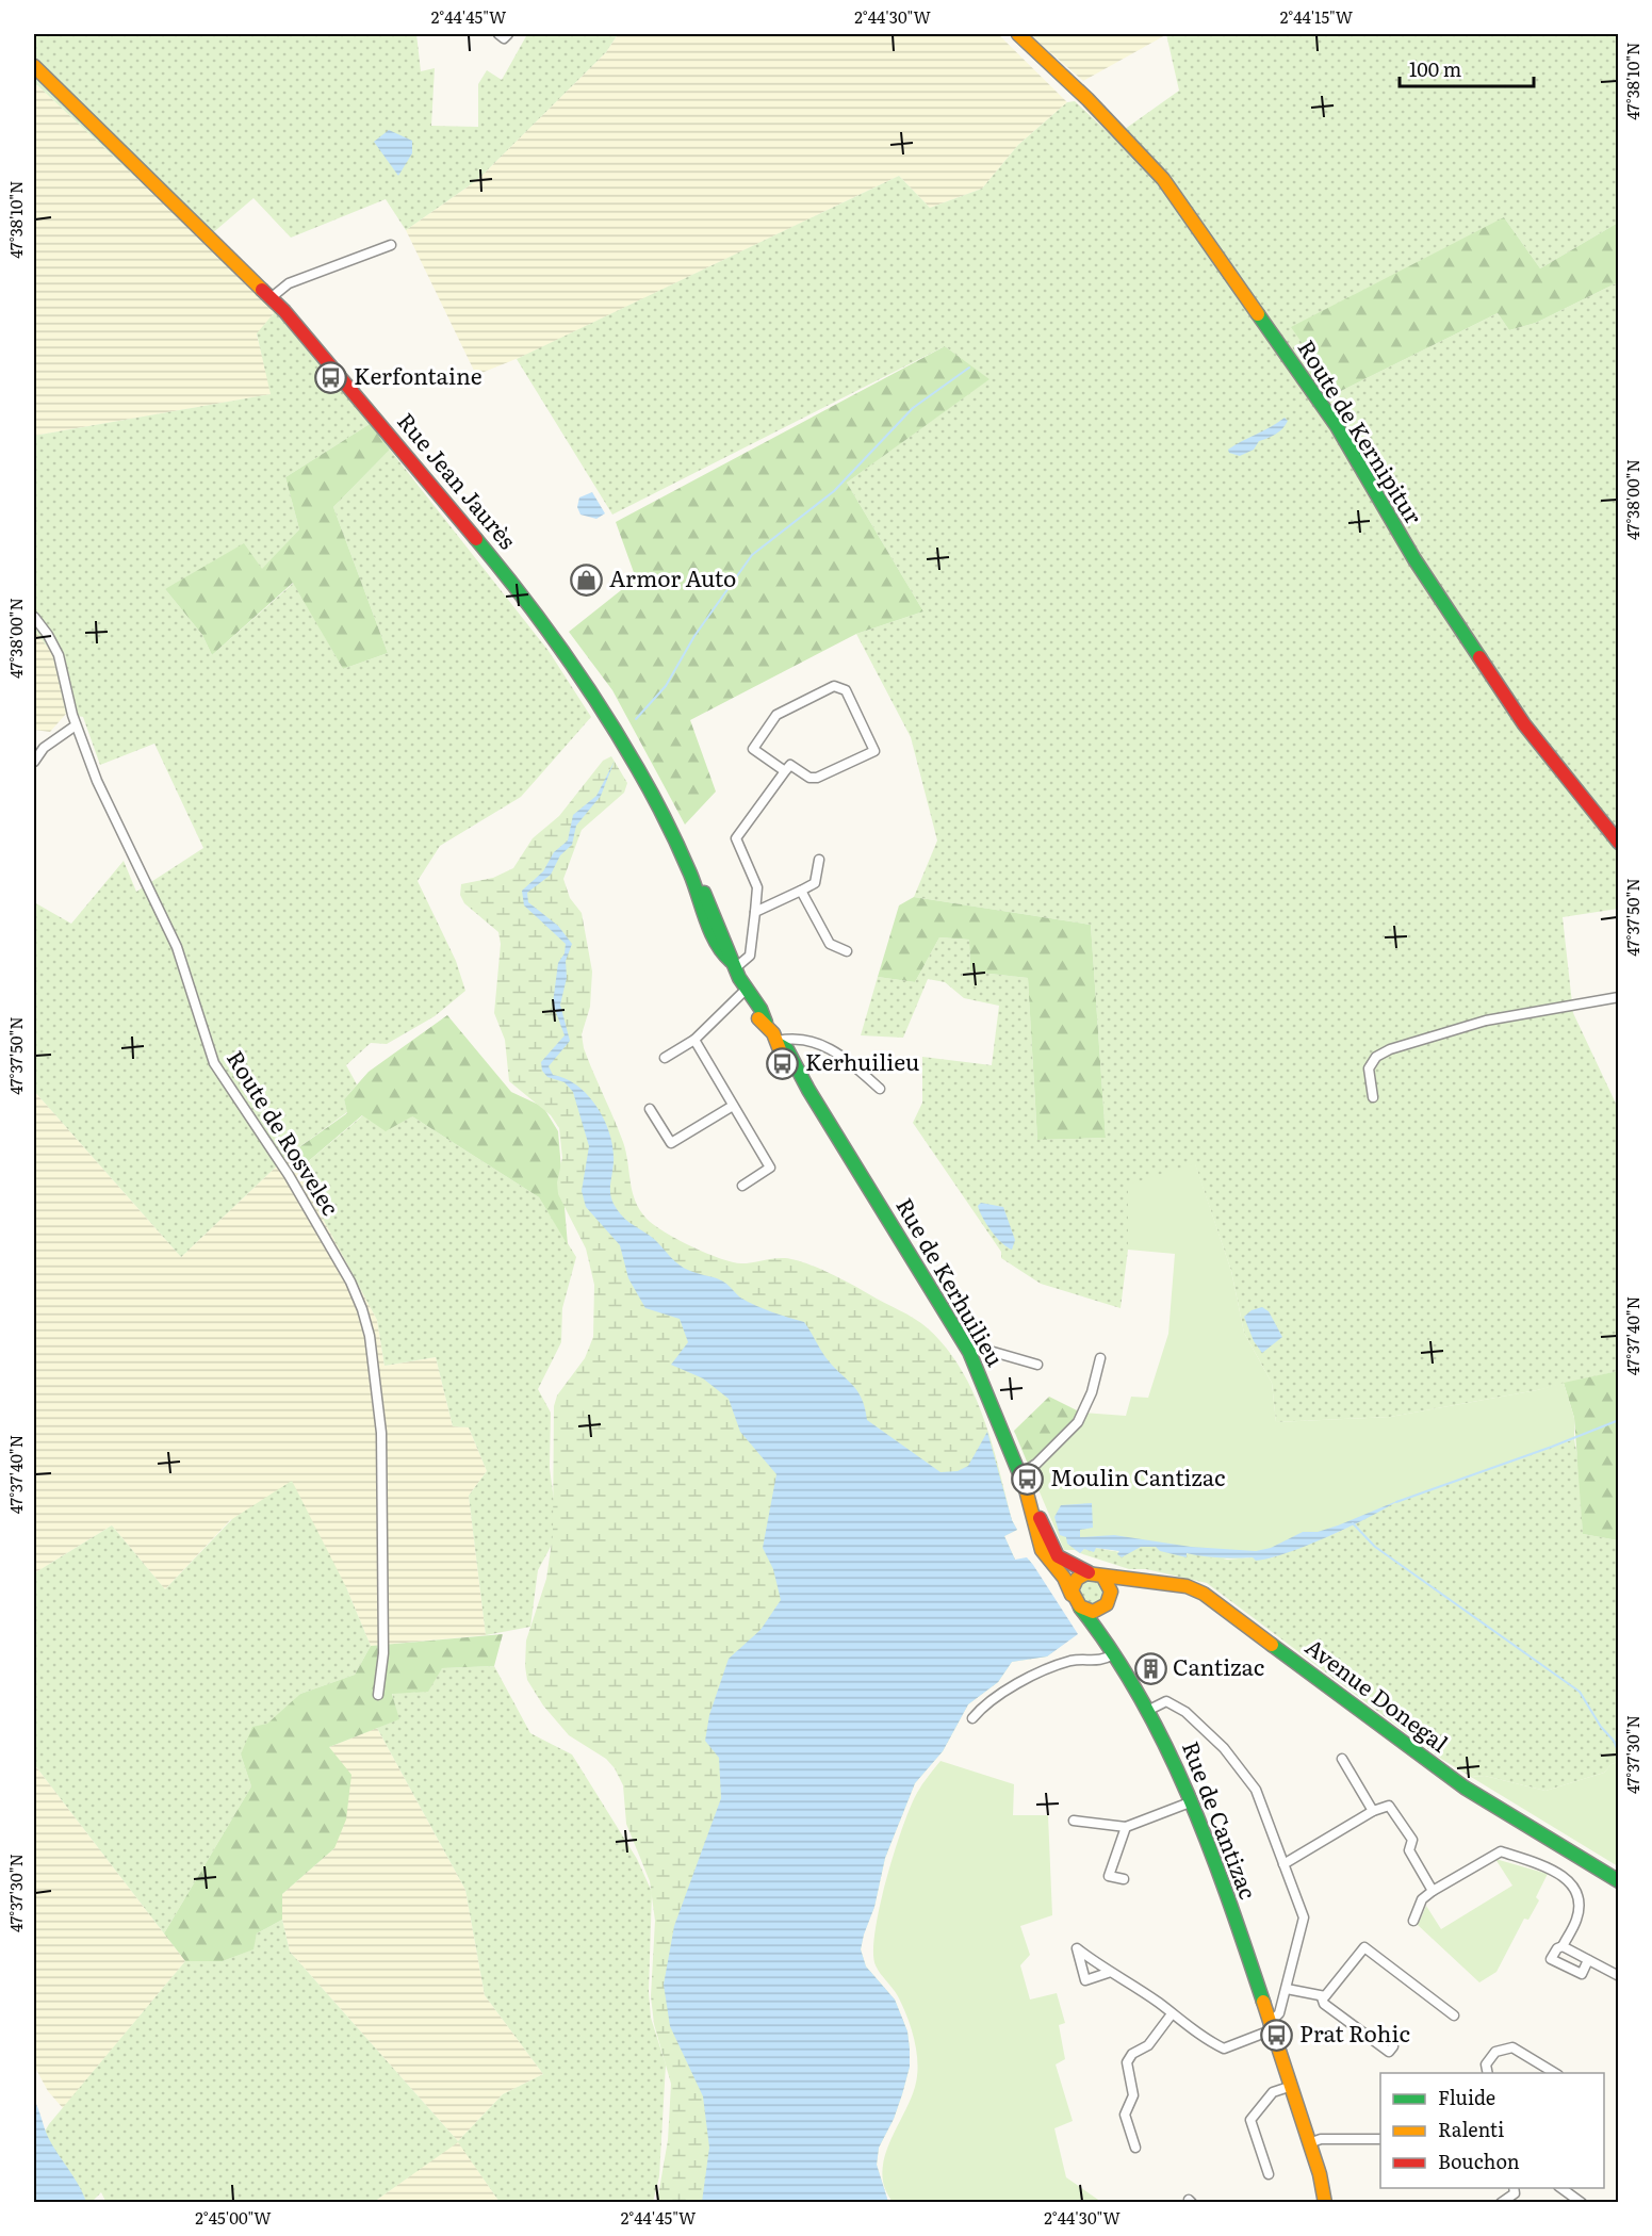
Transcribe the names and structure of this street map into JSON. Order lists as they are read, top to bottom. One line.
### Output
{"streets":{"main road":["Route de Kernipitur","Rue Jean Jaurès","Rue de Kerhuilieu","Avenue Donegal","Rue de Cantizac"],"street":["Route de Rosvelec"]},"crossings":[["Rue de Kerhuilieu","Avenue Donegal"],["Rue de Kerhuilieu","Rue de Cantizac"],["Avenue Donegal","Rue de Cantizac"]],"places":{"bus stop":["Kerfontaine","Kerhuilieu","Moulin Cantizac","Prat Rohic"],"shop":["Armor Auto"],"building":["Cantizac"]},"legend":["Fluide","Ralenti","Bouchon"],"scale_bar":"100 m","coordinates":["2°44'45\"W","2°44'30\"W","2°44'15\"W","47°38'10\"N","47°38'00\"N","47°37'50\"N","47°37'40\"N","47°37'30\"N","2°45'00\"W"]}
